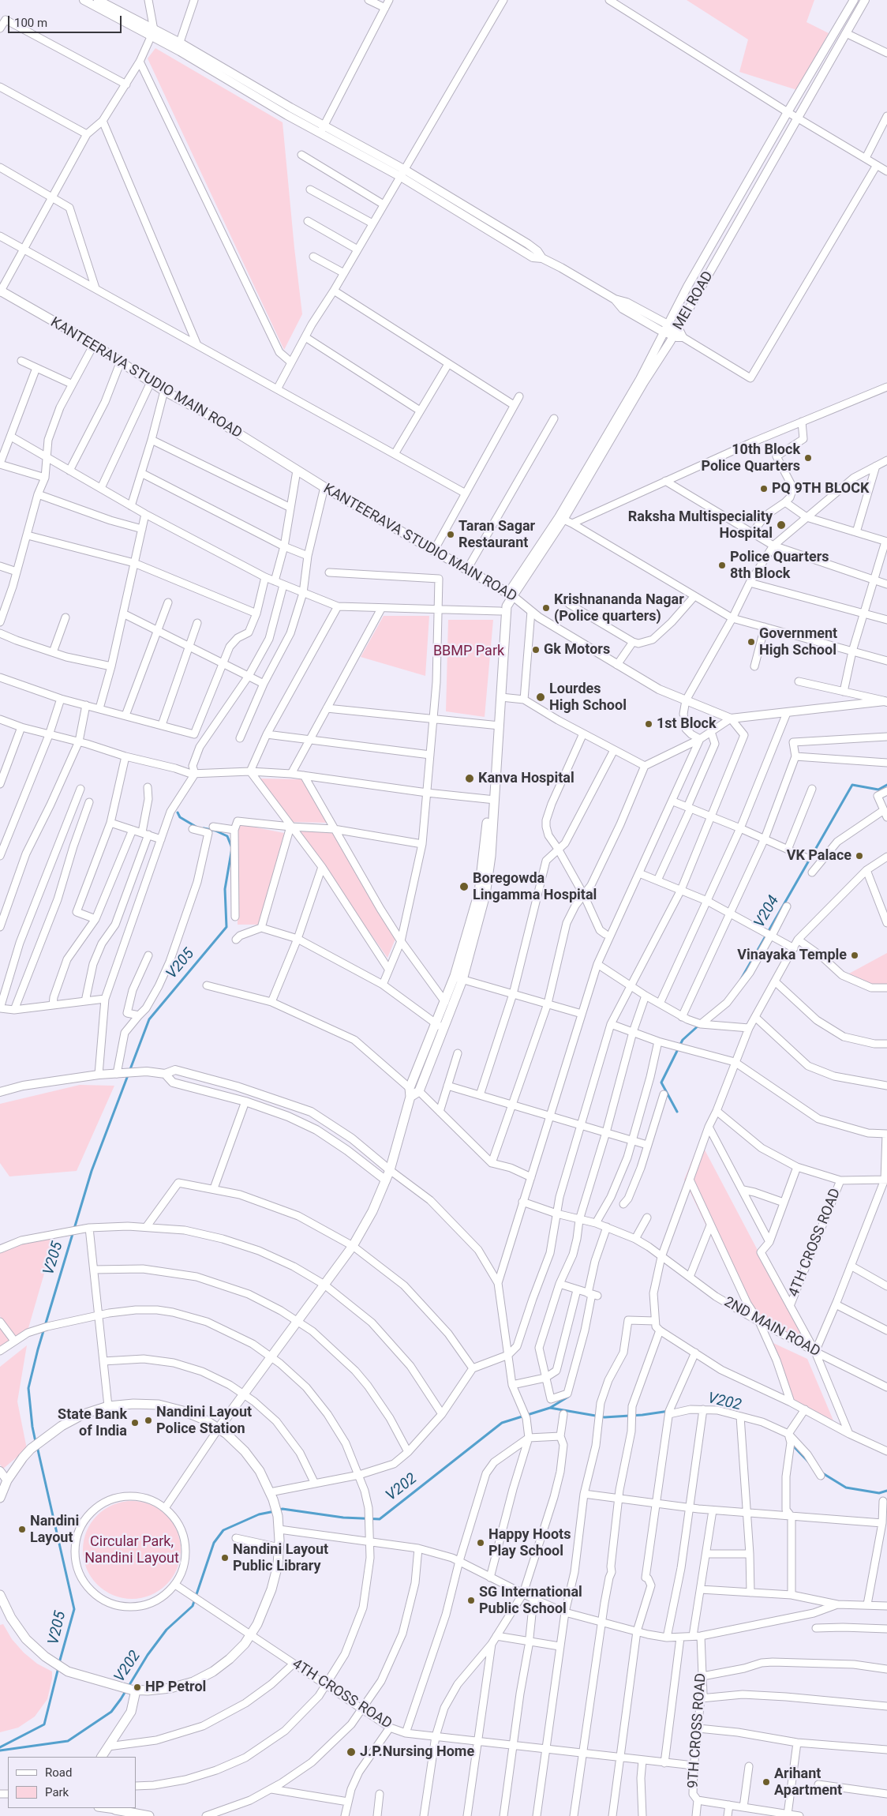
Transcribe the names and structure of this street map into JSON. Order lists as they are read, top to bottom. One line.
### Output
{"streets":{"main road":["KANTEERAVA STUDIO MAIN ROAD"],"street":["MEI ROAD","4TH CROSS ROAD","2ND MAIN ROAD","9TH CROSS ROAD"]},"crossings":[["MEI ROAD","KANTEERAVA STUDIO MAIN ROAD"],["4TH CROSS ROAD","9TH CROSS ROAD"]],"water":["V204","V205","V202"],"parks":["BBMP Park","Circular Park, Nandini Layout"],"places":["10th Block Police Quarters","PQ 9TH BLOCK","Raksha Multispeciality Hospital","Taran Sagar Restaurant","Police Quarters 8th Block","Krishnananda Nagar (Police quarters)","Government High School","Gk Motors","Lourdes High School","1st Block","Kanva Hospital","VK Palace","Boregowda Lingamma Hospital","Vinayaka Temple","Nandini Layout Police Station","State Bank of India","Nandini Layout","Happy Hoots Play School","Nandini Layout Public Library","SG International Public School","HP Petrol","J.P.Nursing Home","Arihant Apartment"],"legend":["Road","Park"],"scale_bar":"100 m"}
